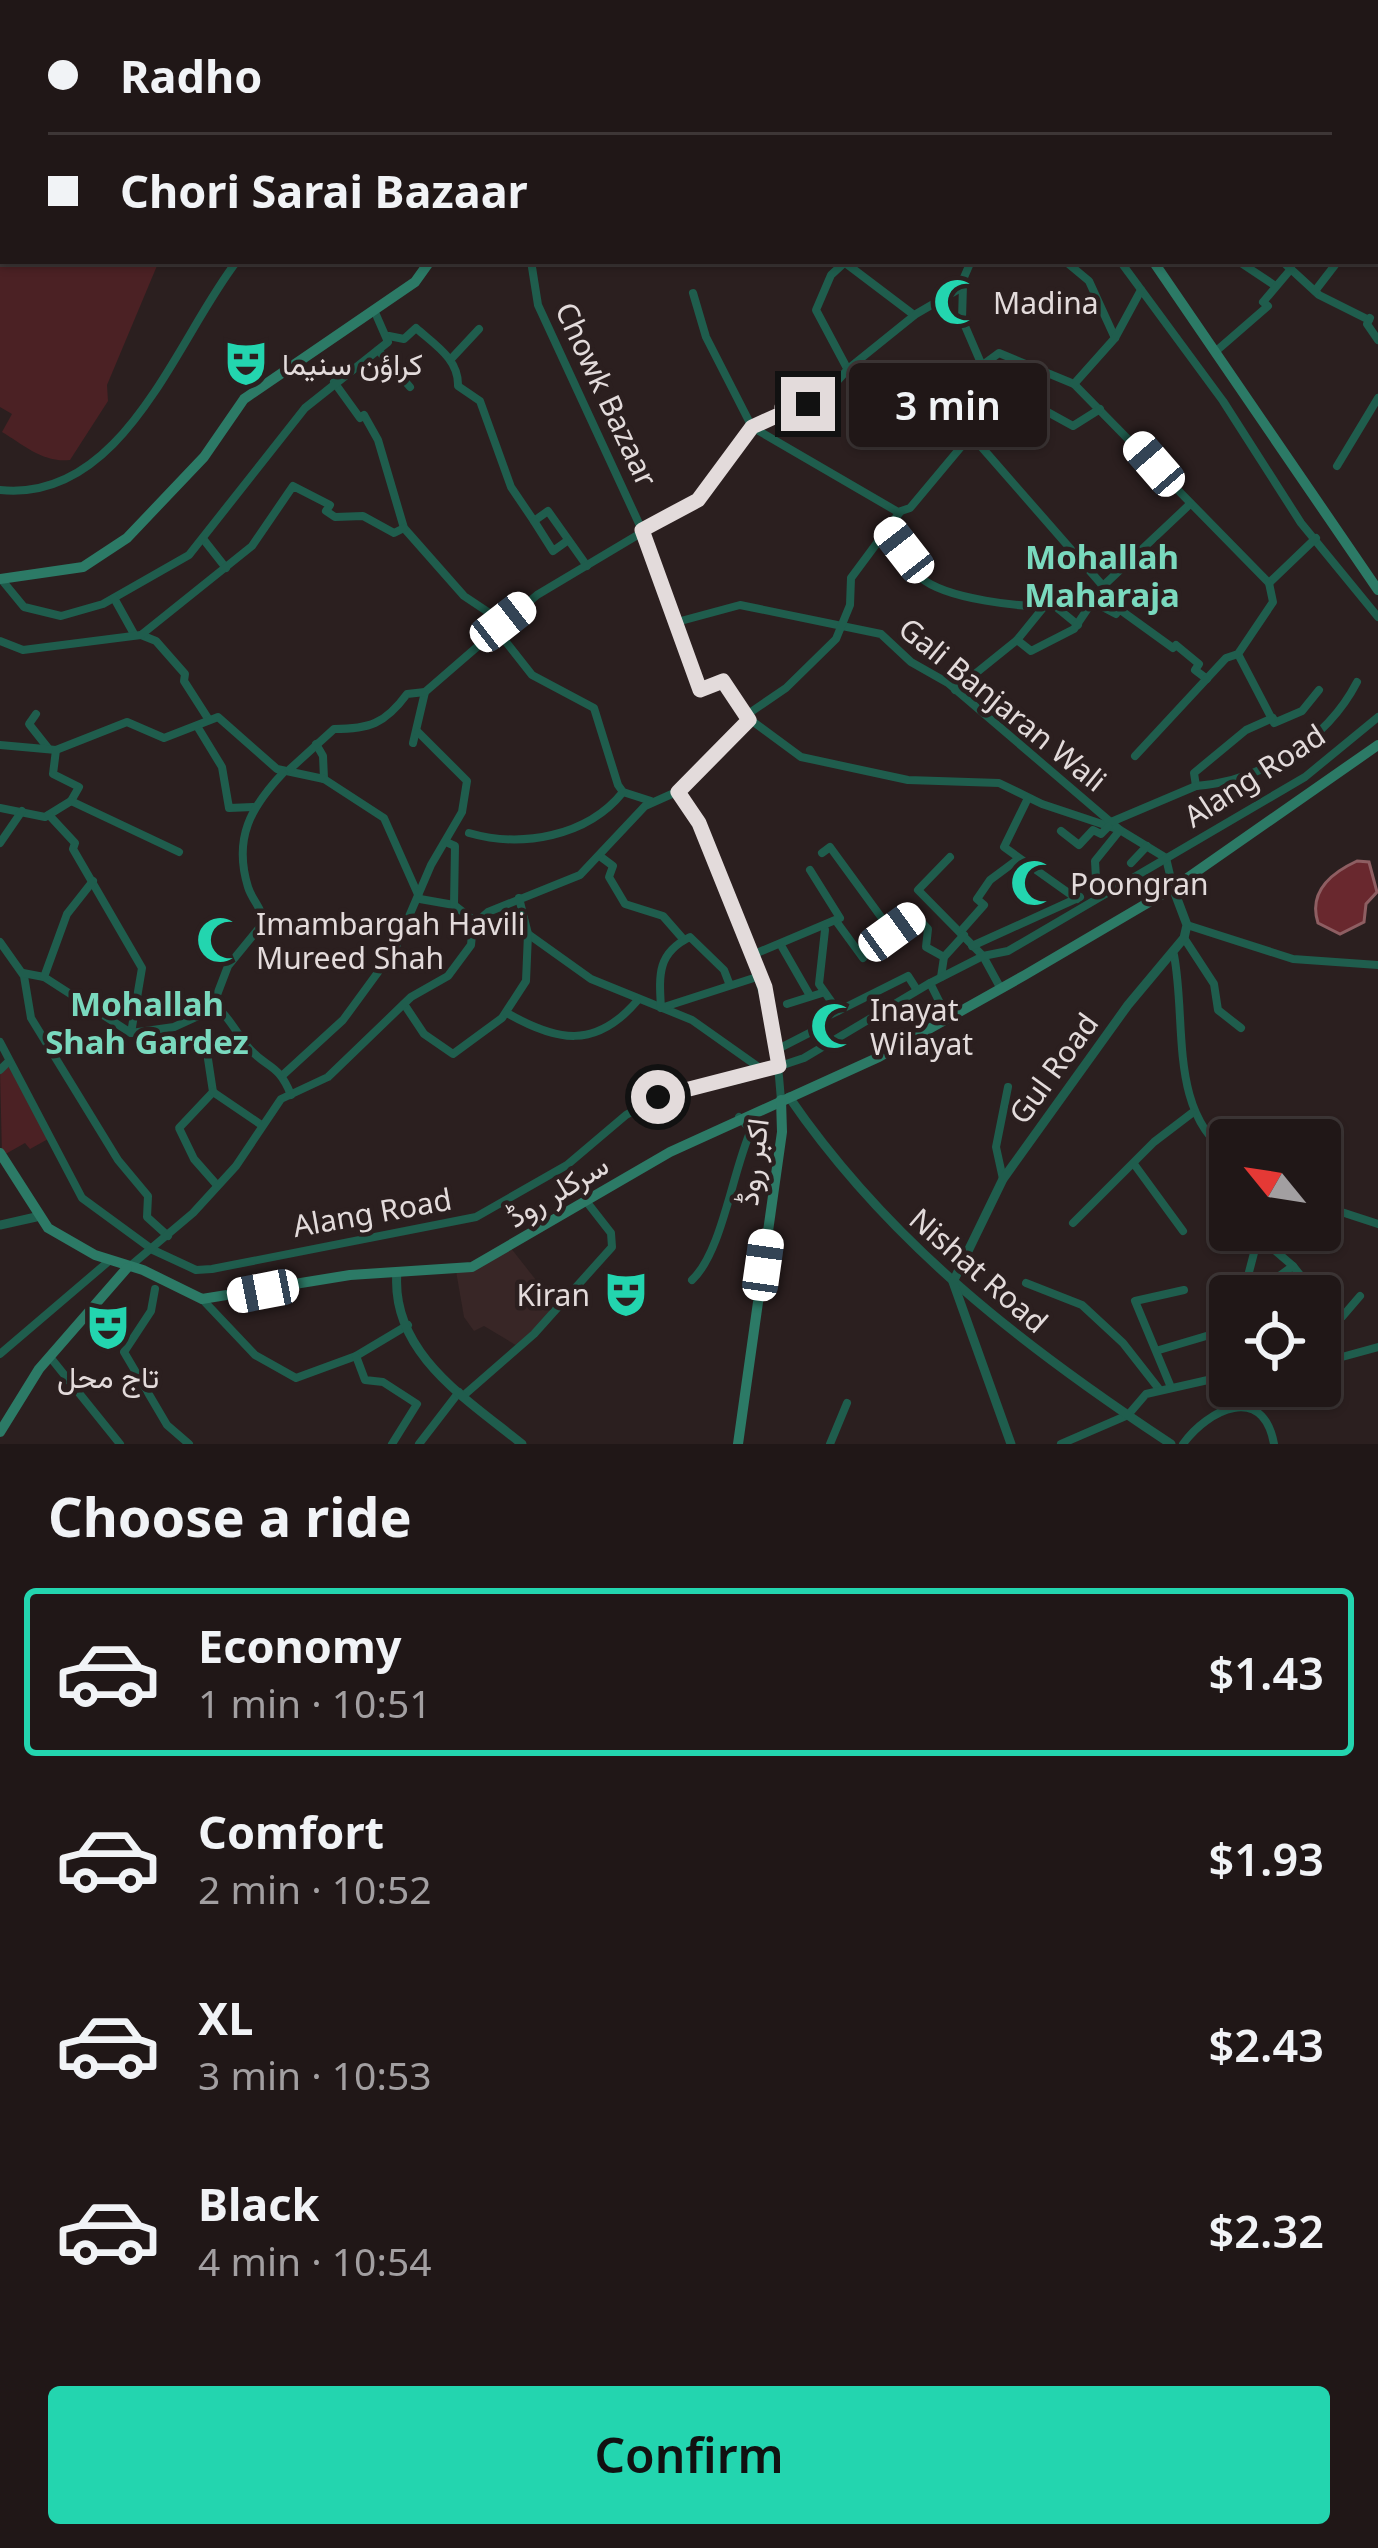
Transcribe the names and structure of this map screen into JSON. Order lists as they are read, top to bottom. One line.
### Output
{"streets":{"main road":["اکبر روڈ","سرکلر روڈ"],"street":["Chowk Bazaar","Gali Banjaran Wali","Alang Road","Gul Road","Nishat Road"]},"crossings":[["Chowk Bazaar","Gali Banjaran Wali"],["Gul Road","Nishat Road"],["اکبر روڈ","سرکلر روڈ"],["اکبر روڈ","Nishat Road"],["سرکلر روڈ","Nishat Road"]],"districts":["Mohallah Maharaja","Mohallah Shah Gardez"],"places":{"mosque":["Madina","Poongran","Imambargah Havili Mureed Shah","Inayat Wilayat"],"theatre":["کراؤن سنیما","Kiran","تاج محل"]},"north":"top left","page":{"banner":["Radho","Chori Sarai Bazaar"],"bubble":"3 min","heading":"Choose a ride","list":[{"name":"Economy","note":"1 min · 10:51","value":"$1.43"},{"name":"Comfort","note":"2 min · 10:52","value":"$1.93"},{"name":"XL","note":"3 min · 10:53","value":"$2.43"},{"name":"Black","note":"4 min · 10:54","value":"$2.32"}],"buttons":"Confirm"}}
